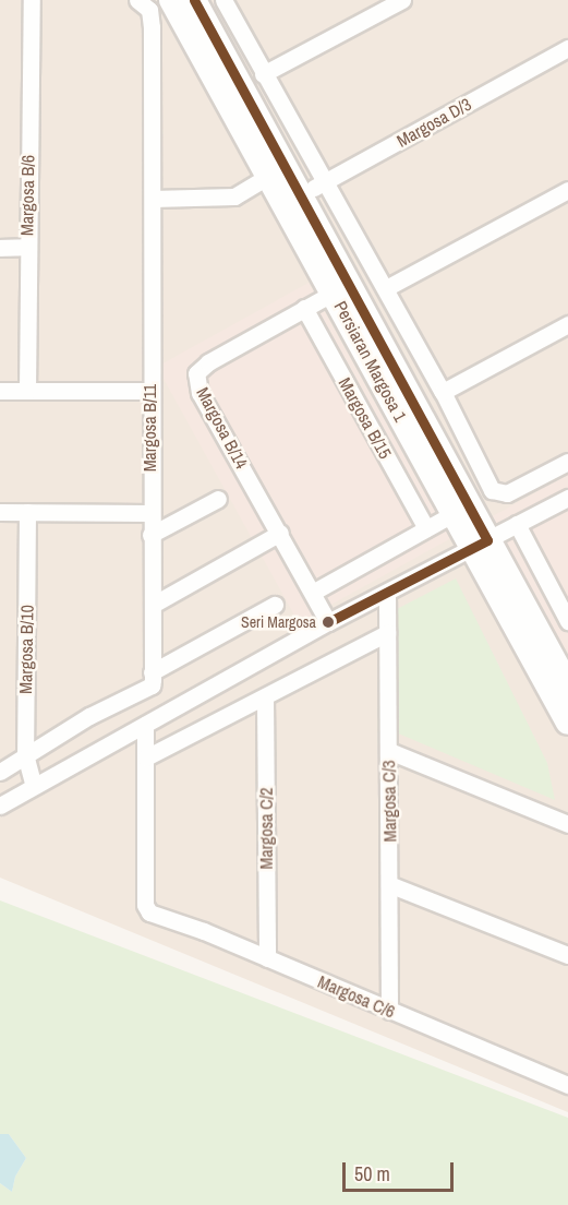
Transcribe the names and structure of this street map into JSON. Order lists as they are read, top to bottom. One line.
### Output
{"streets":{"street":["Margosa D/3","Margosa B/6","Persiaran Margosa 1","Margosa B/15","Margosa B/11","Margosa B/14","Margosa B/10","Margosa C/3","Margosa C/2","Margosa C/6"]},"crossings":[["Margosa D/3","Persiaran Margosa 1"],["Persiaran Margosa 1","Margosa B/14"],["Margosa B/15","Margosa B/14"],["Margosa C/3","Margosa C/6"],["Margosa C/2","Margosa C/6"]],"places":["Seri Margosa"],"scale_bar":"50 m"}
